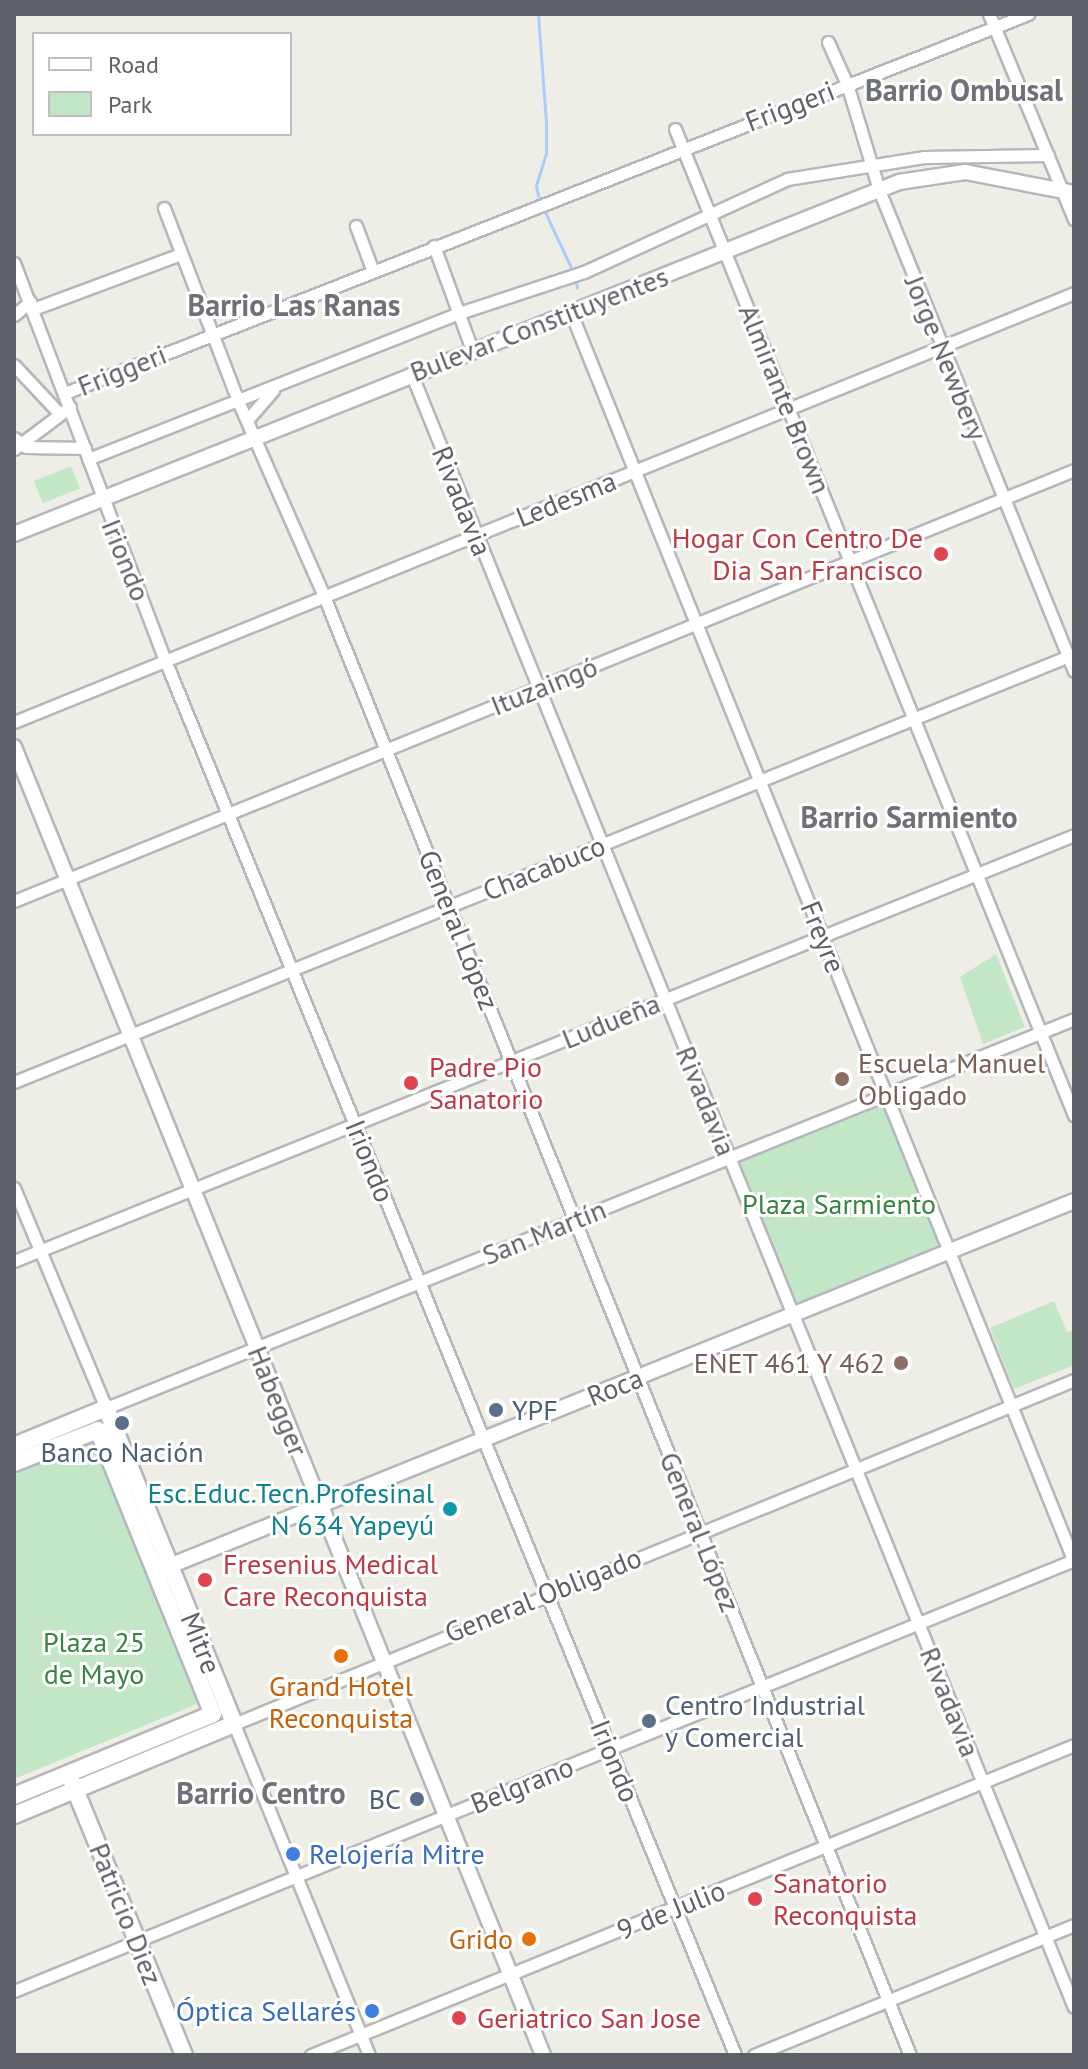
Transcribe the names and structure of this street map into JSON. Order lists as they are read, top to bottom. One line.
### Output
{"streets":{"main road":["San Martín","General Obligado","Mitre","Patricio Diez"],"street":["Friggeri","Bulevar Constituyentes","Jorge Newbery","Almirante Brown","Ledesma","Rivadavia","Iriondo","Ituzaingó","Chacabuco","General López","Freyre","Ludueña","Roca","Habegger","Belgrano","9 de Julio"]},"crossings":[["Friggeri","Jorge Newbery"],["Friggeri","Almirante Brown"],["Friggeri","Iriondo"],["Friggeri","General López"],["Bulevar Constituyentes","Jorge Newbery"],["Bulevar Constituyentes","Almirante Brown"],["Bulevar Constituyentes","Rivadavia"],["Bulevar Constituyentes","Iriondo"],["Bulevar Constituyentes","General López"],["Bulevar Constituyentes","Freyre"],["Jorge Newbery","Ledesma"],["Jorge Newbery","Ituzaingó"],["Jorge Newbery","Chacabuco"],["Almirante Brown","Ledesma"],["Almirante Brown","Ituzaingó"],["Almirante Brown","Chacabuco"],["Almirante Brown","Ludueña"],["Almirante Brown","San Martín"],["Ledesma","Rivadavia"],["Ledesma","Iriondo"],["Ledesma","General López"],["Ledesma","Freyre"],["Rivadavia","Ituzaingó"],["Rivadavia","Chacabuco"],["Rivadavia","Ludueña"],["Rivadavia","San Martín"],["Rivadavia","Roca"],["Rivadavia","General Obligado"],["Rivadavia","Belgrano"],["Rivadavia","9 de Julio"],["Iriondo","Ituzaingó"],["Iriondo","Chacabuco"],["Iriondo","Ludueña"],["Iriondo","San Martín"],["Iriondo","Roca"],["Iriondo","General Obligado"],["Iriondo","Belgrano"],["Iriondo","9 de Julio"],["Ituzaingó","General López"],["Ituzaingó","Freyre"],["Ituzaingó","Habegger"],["Chacabuco","General López"],["Chacabuco","Freyre"],["Chacabuco","Habegger"],["General López","Ludueña"],["General López","San Martín"],["General López","Roca"],["General López","General Obligado"],["General López","Belgrano"],["General López","9 de Julio"],["Freyre","Ludueña"],["Freyre","San Martín"],["Freyre","Roca"],["Freyre","General Obligado"],["Freyre","Belgrano"],["Ludueña","Habegger"],["Ludueña","Mitre"],["San Martín","Habegger"],["San Martín","Mitre"],["Roca","Habegger"],["Roca","Mitre"],["Habegger","General Obligado"],["Habegger","Belgrano"],["Habegger","9 de Julio"],["General Obligado","Mitre"],["General Obligado","Patricio Diez"],["Mitre","Belgrano"],["Mitre","9 de Julio"],["Mitre","Patricio Diez"],["Belgrano","Patricio Diez"]],"districts":["Barrio Ombusal","Barrio Las Ranas","Barrio Sarmiento","Barrio Centro"],"parks":["Plaza Sarmiento","Plaza 25 de Mayo"],"places":["Hogar Con Centro De Dia San Francisco","Escuela Manuel Obligado","Padre Pio Sanatorio","ENET 461 Y 462","YPF","Banco Nación","Esc.Educ.Tecn.Profesinal N 634 Yapeyú","Fresenius Medical Care Reconquista","Grand Hotel Reconquista","Centro Industrial y Comercial","BC","Relojería Mitre","Sanatorio Reconquista","Grido","Óptica Sellarés","Geriatrico San Jose"],"legend":["Road","Park"]}
